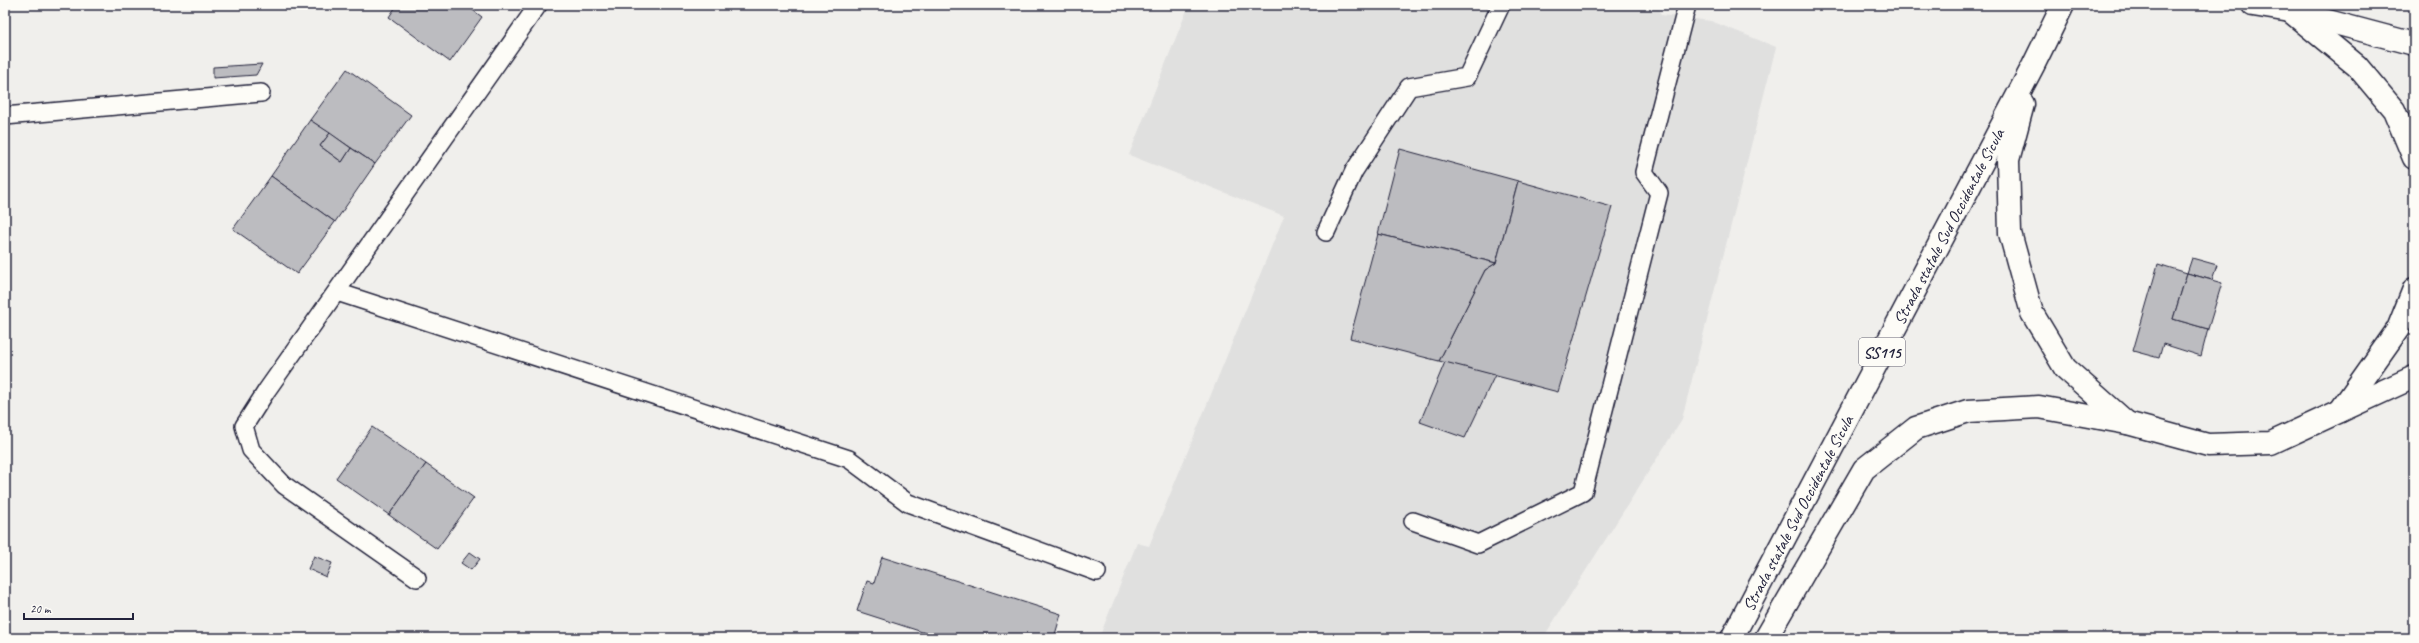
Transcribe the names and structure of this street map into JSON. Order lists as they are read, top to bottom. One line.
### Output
{"streets":{"main road":["Strada statale Sud Occidentale Sicula","SS115"]},"scale_bar":"20 m"}
